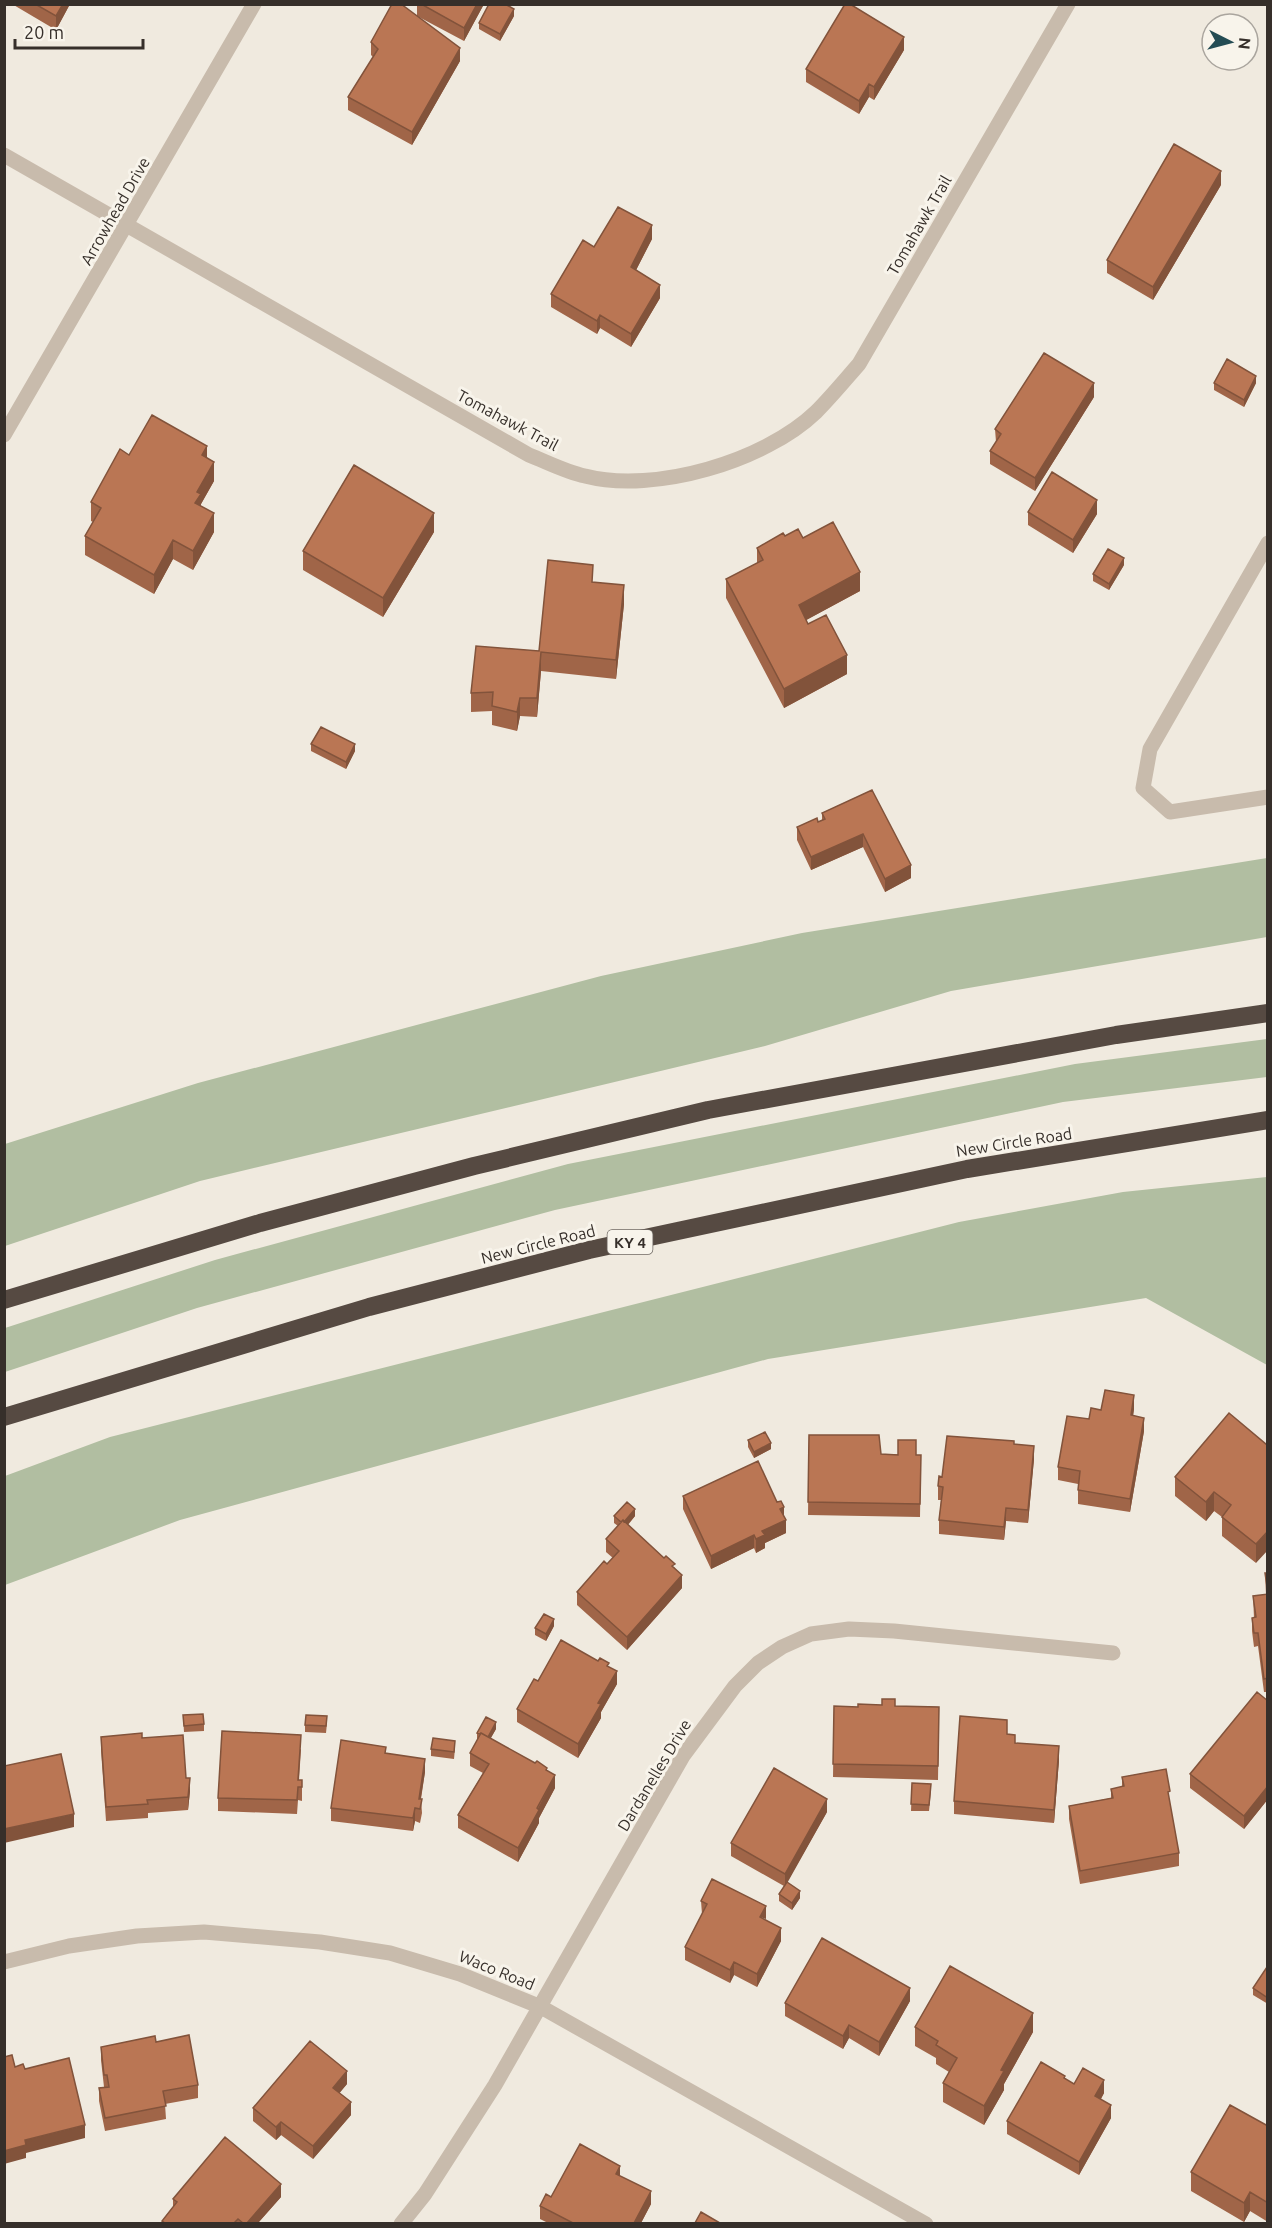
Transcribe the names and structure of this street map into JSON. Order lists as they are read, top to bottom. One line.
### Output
{"streets":{"highway":["New Circle Road","KY 4"],"street":["Arrowhead Drive","Tomahawk Trail","Dardanelles Drive","Waco Road"]},"crossings":[["Arrowhead Drive","Tomahawk Trail"],["Dardanelles Drive","Waco Road"]],"scale_bar":"20 m","north":"right"}
